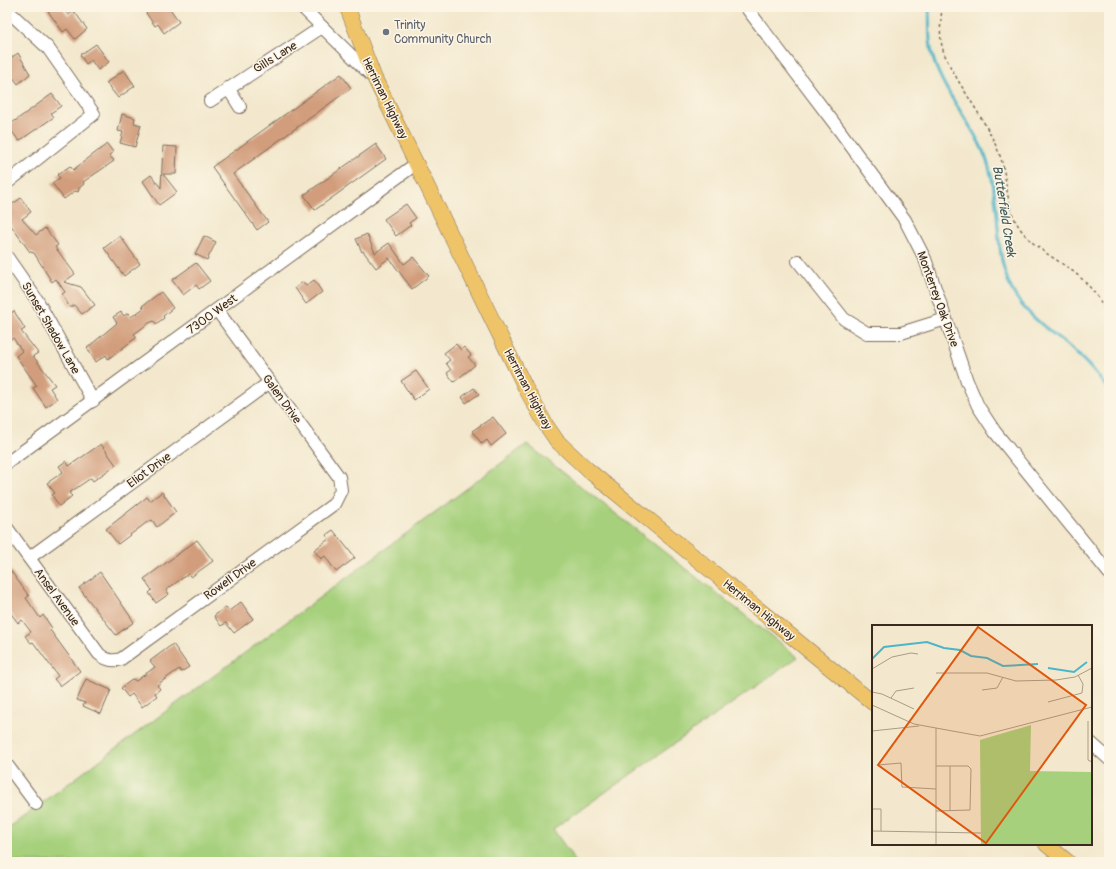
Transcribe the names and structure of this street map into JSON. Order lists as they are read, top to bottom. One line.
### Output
{"streets":{"main road":["Herriman Highway"],"street":["Gills Lane","Monterrey Oak Drive","7300 West","Sunset Shadow Lane","Galen Drive","Eliot Drive","Rowell Drive","Ansel Avenue"]},"crossings":[["Herriman Highway","7300 West"],["7300 West","Sunset Shadow Lane"],["7300 West","Galen Drive"],["Galen Drive","Eliot Drive"],["Galen Drive","Rowell Drive"],["Eliot Drive","Ansel Avenue"],["Rowell Drive","Ansel Avenue"]],"water":["Butterfield Creek"],"places":["Trinity Community Church"]}
